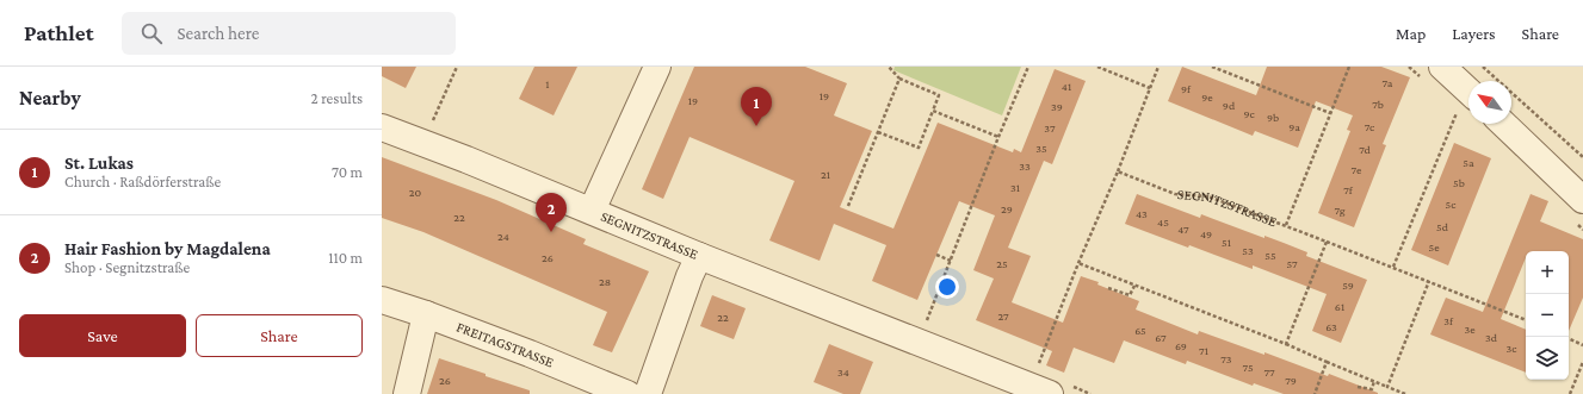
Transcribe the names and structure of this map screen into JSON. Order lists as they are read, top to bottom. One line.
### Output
{"streets":{"street":["SEGNITZSTRASSE","FREITAGSTRASSE"]},"house_numbers":["7a","1","41","9f","19","9e","19","7b","9d","39","9c","9b","9a","7c","37","35","7d","5a","33","7e","21","5b","31","7f","20","5c","29","7g","43","22","45","5d","47","49","24","51","5e","53","55","26","25","57","28","59","61","27","22","3f","63","3e","65","67","3d","69","3c","71","73","75","34","77","26","79"],"north":"top left","page":{"header":"Pathlet","search":"Search here","nav":["Map","Layers","Share"],"heading":["Nearby","2 results"],"pins":["1","2"],"list":[{"mark":"1","name":"St. Lukas","note":"Church · Raßdörferstraße","value":"70 m"},{"mark":"2","name":"Hair Fashion by Magdalena","note":"Shop · Segnitzstraße","value":"110 m"}],"map_buttons":["+","−"],"buttons":["Save","Share"]}}
